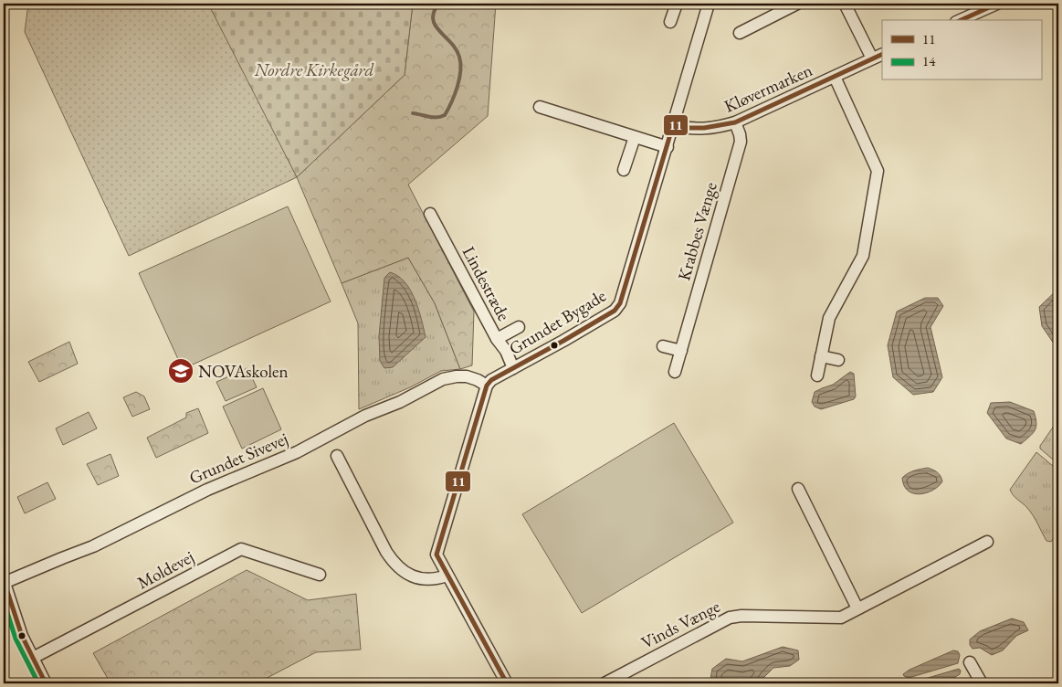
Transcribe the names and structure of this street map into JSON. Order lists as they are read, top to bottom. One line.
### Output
{"streets":{"street":["Kløvermarken","Krabbes Vænge","Lindestræde","Grundet Bygade","Grundet Sivevej","Moldevej","Vinds Vænge"]},"crossings":[["Kløvermarken","Krabbes Vænge"],["Kløvermarken","Grundet Bygade"],["Lindestræde","Grundet Bygade"],["Grundet Bygade","Grundet Sivevej"]],"parks":["Nordre Kirkegård"],"places":{"school or university":["NOVAskolen"]},"lines":["transit line 11","transit line 14"],"legend":["11","14"]}
